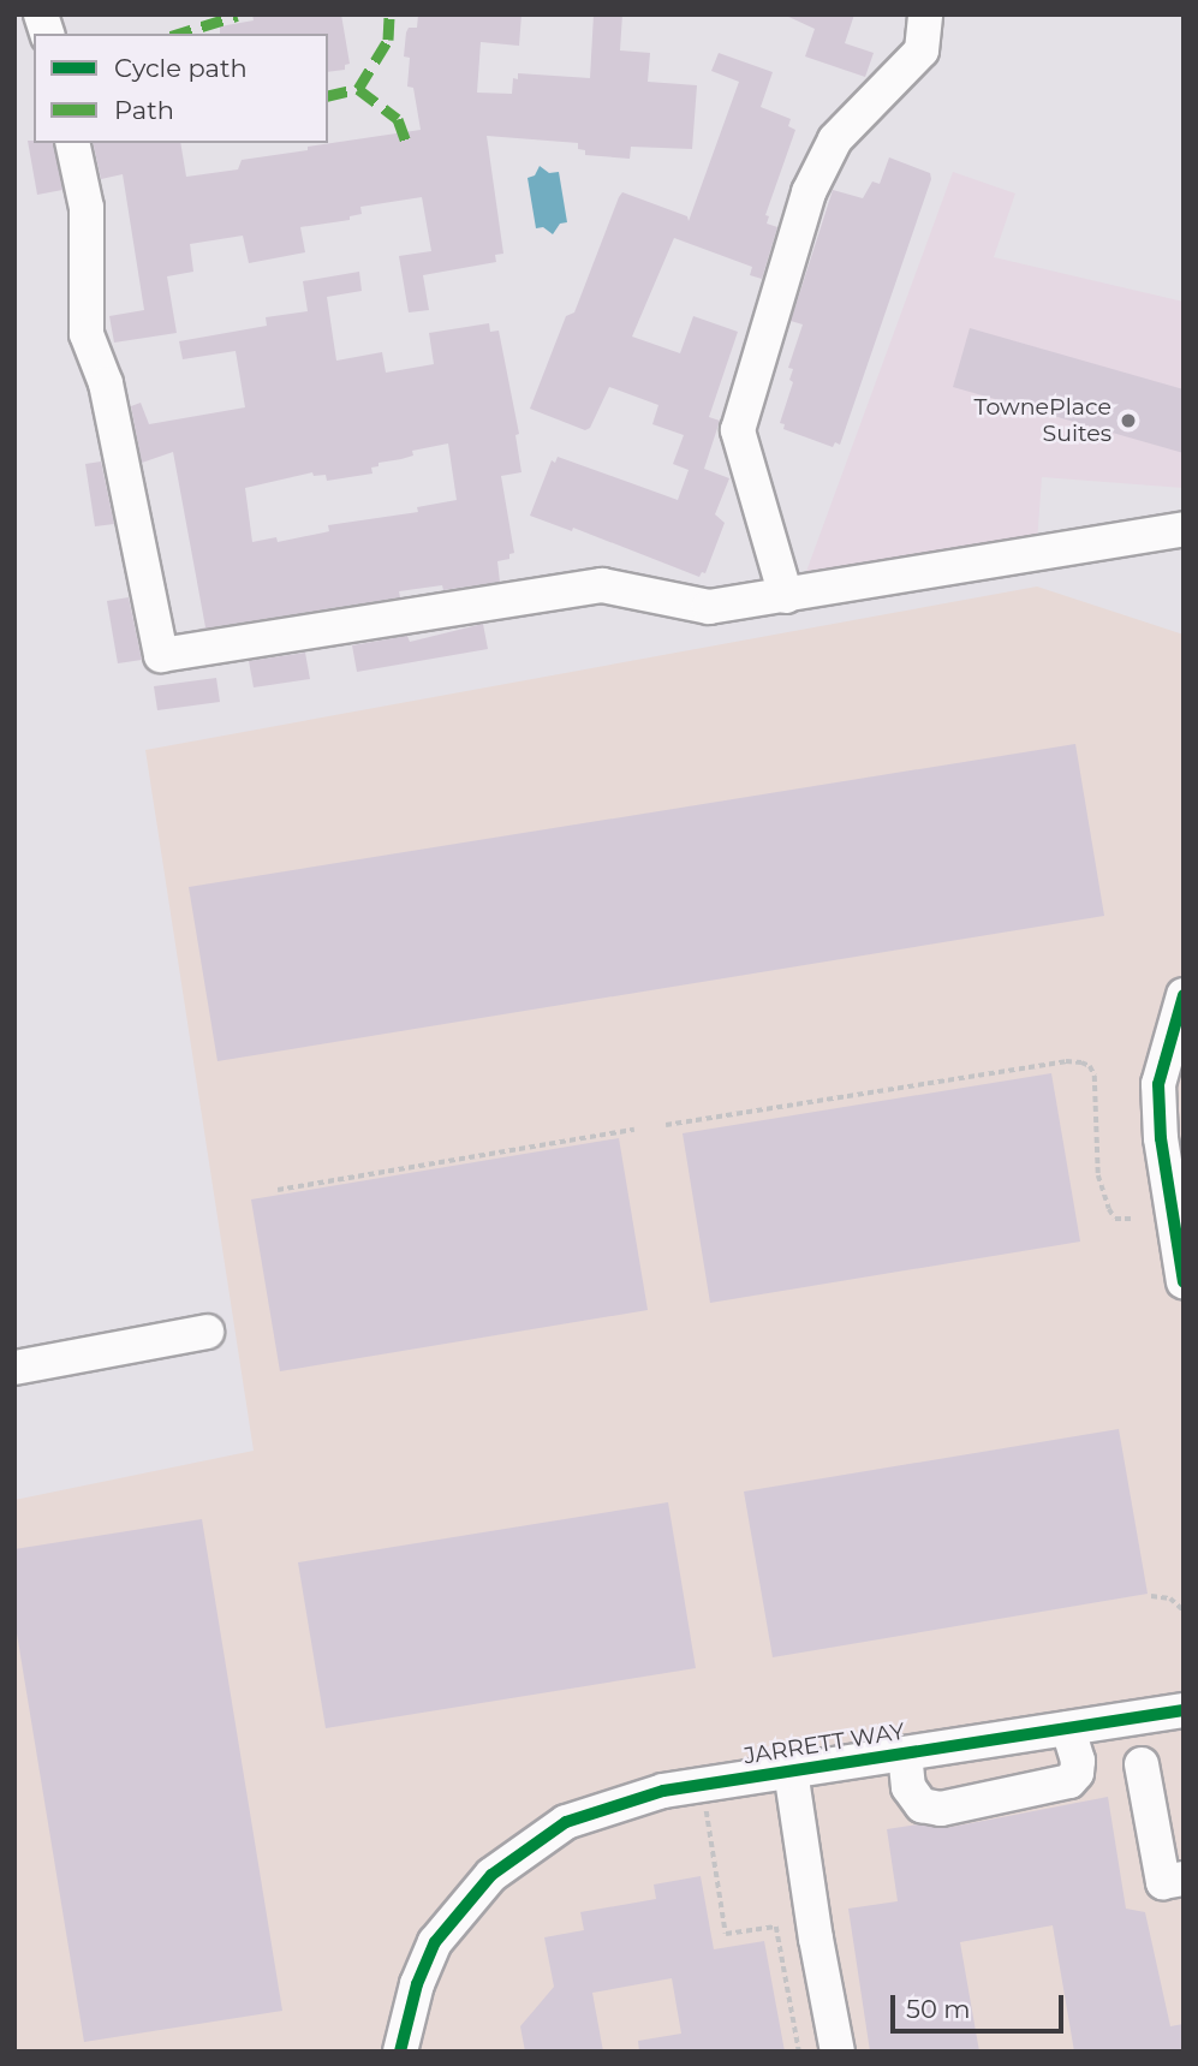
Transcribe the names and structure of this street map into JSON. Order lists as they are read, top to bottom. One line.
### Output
{"streets":{"street":["JARRETT WAY"]},"places":["TownePlace Suites"],"legend":["Cycle path","Path"],"scale_bar":"50 m"}
